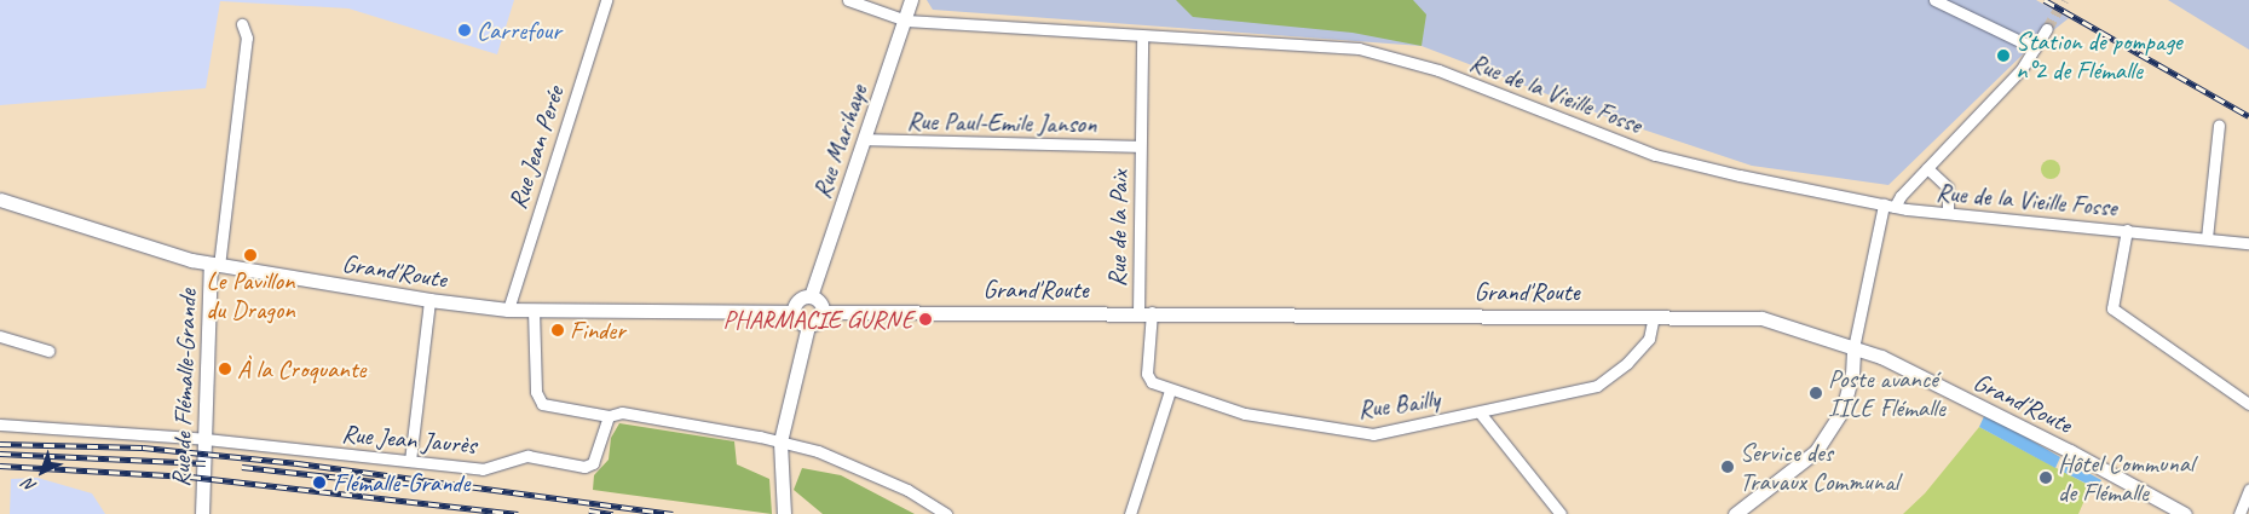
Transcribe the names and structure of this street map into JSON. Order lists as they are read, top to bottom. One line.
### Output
{"streets":{"street":["Rue de la Vieille Fosse","Rue Paul-Emile Janson","Rue Marihaye","Rue Jean Perée","Rue de la Paix","Grand'Route","Rue de Flémalle-Grande","Rue Bailly","Rue Jean Jaurès"]},"crossings":[["Rue de la Vieille Fosse","Rue Marihaye"],["Rue de la Vieille Fosse","Rue de la Paix"],["Rue Paul-Emile Janson","Rue Marihaye"],["Rue Paul-Emile Janson","Rue de la Paix"],["Rue Marihaye","Grand'Route"],["Rue Jean Perée","Grand'Route"],["Rue de la Paix","Grand'Route"],["Rue de la Paix","Rue Bailly"],["Grand'Route","Rue de Flémalle-Grande"],["Grand'Route","Rue Bailly"],["Rue de Flémalle-Grande","Rue Jean Jaurès"]],"places":["Carrefour","Station de pompage n°2 de Flémalle","Le Pavillon du Dragon","PHARMACIE GURNE","Finder","À la Croquante","Poste avancé IILE Flémalle","Service des Travaux Communal","Hôtel Communal de Flémalle","Flémalle-Grande"],"north":"bottom left"}
